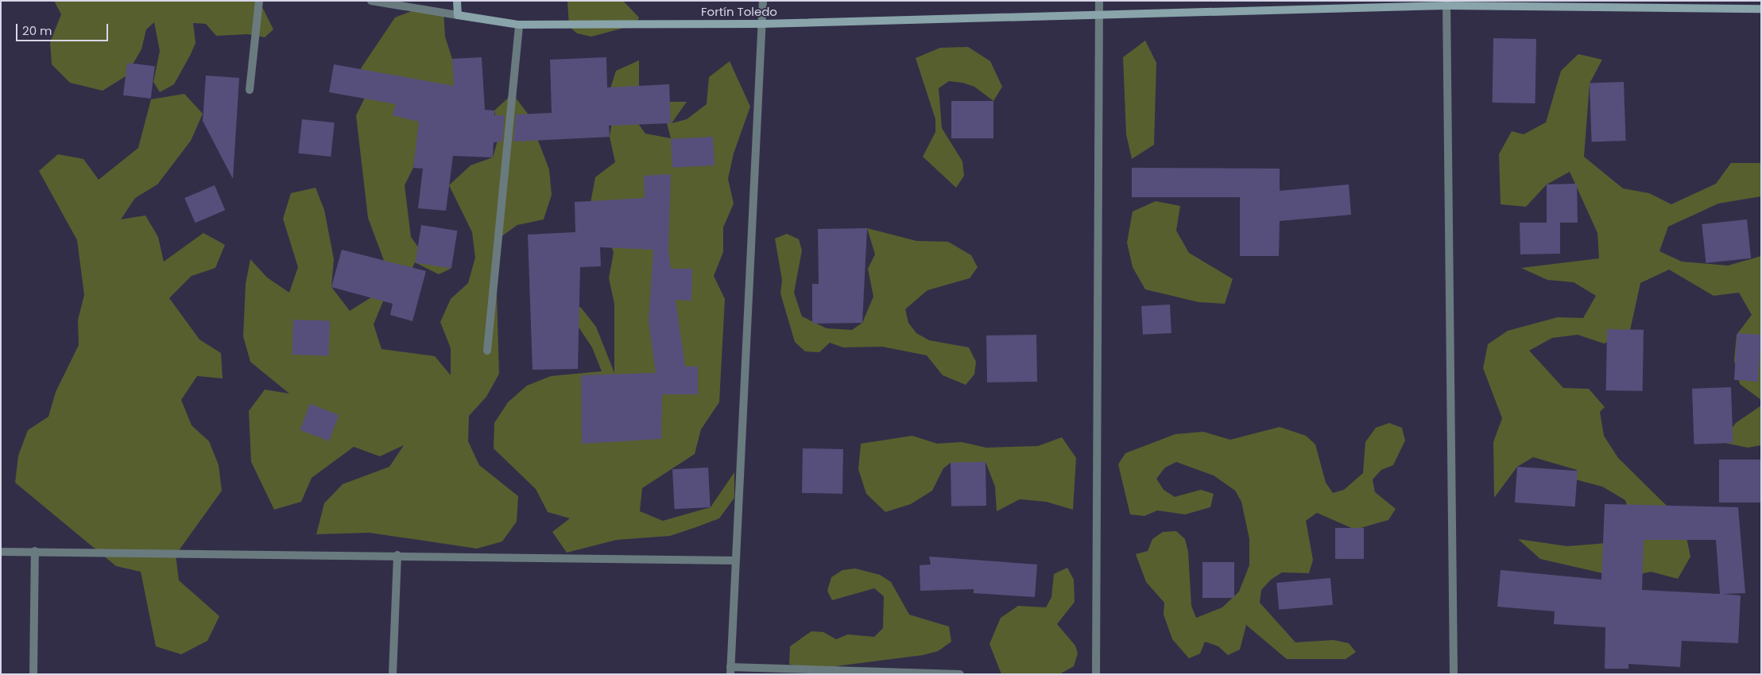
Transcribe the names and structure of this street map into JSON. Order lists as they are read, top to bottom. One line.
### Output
{"streets":{"street":["Fortín Toledo"]},"scale_bar":"20 m"}
